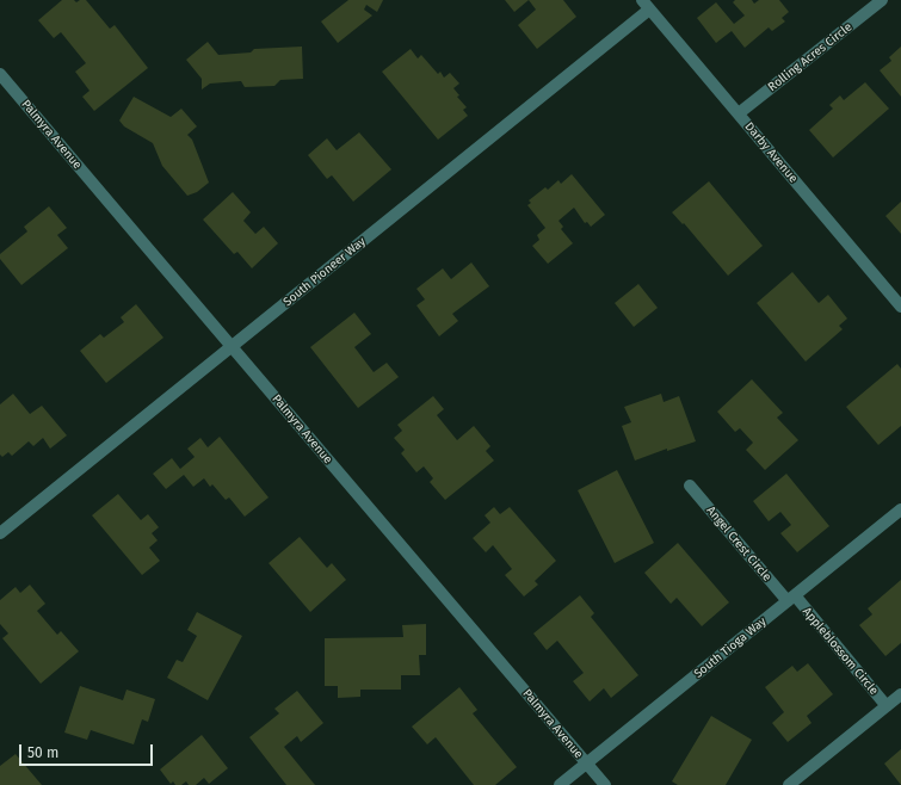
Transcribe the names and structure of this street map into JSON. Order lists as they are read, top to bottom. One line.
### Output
{"streets":{"street":["Rolling Acres Circle","Palmyra Avenue","Darby Avenue","South Pioneer Way","Angel Crest Circle","South Tioga Way","Appleblossom Circle"]},"crossings":[["Rolling Acres Circle","Darby Avenue"],["Palmyra Avenue","South Pioneer Way"],["Palmyra Avenue","South Tioga Way"],["Darby Avenue","South Pioneer Way"],["Angel Crest Circle","South Tioga Way"],["Angel Crest Circle","Appleblossom Circle"],["South Tioga Way","Appleblossom Circle"]],"scale_bar":"50 m"}
